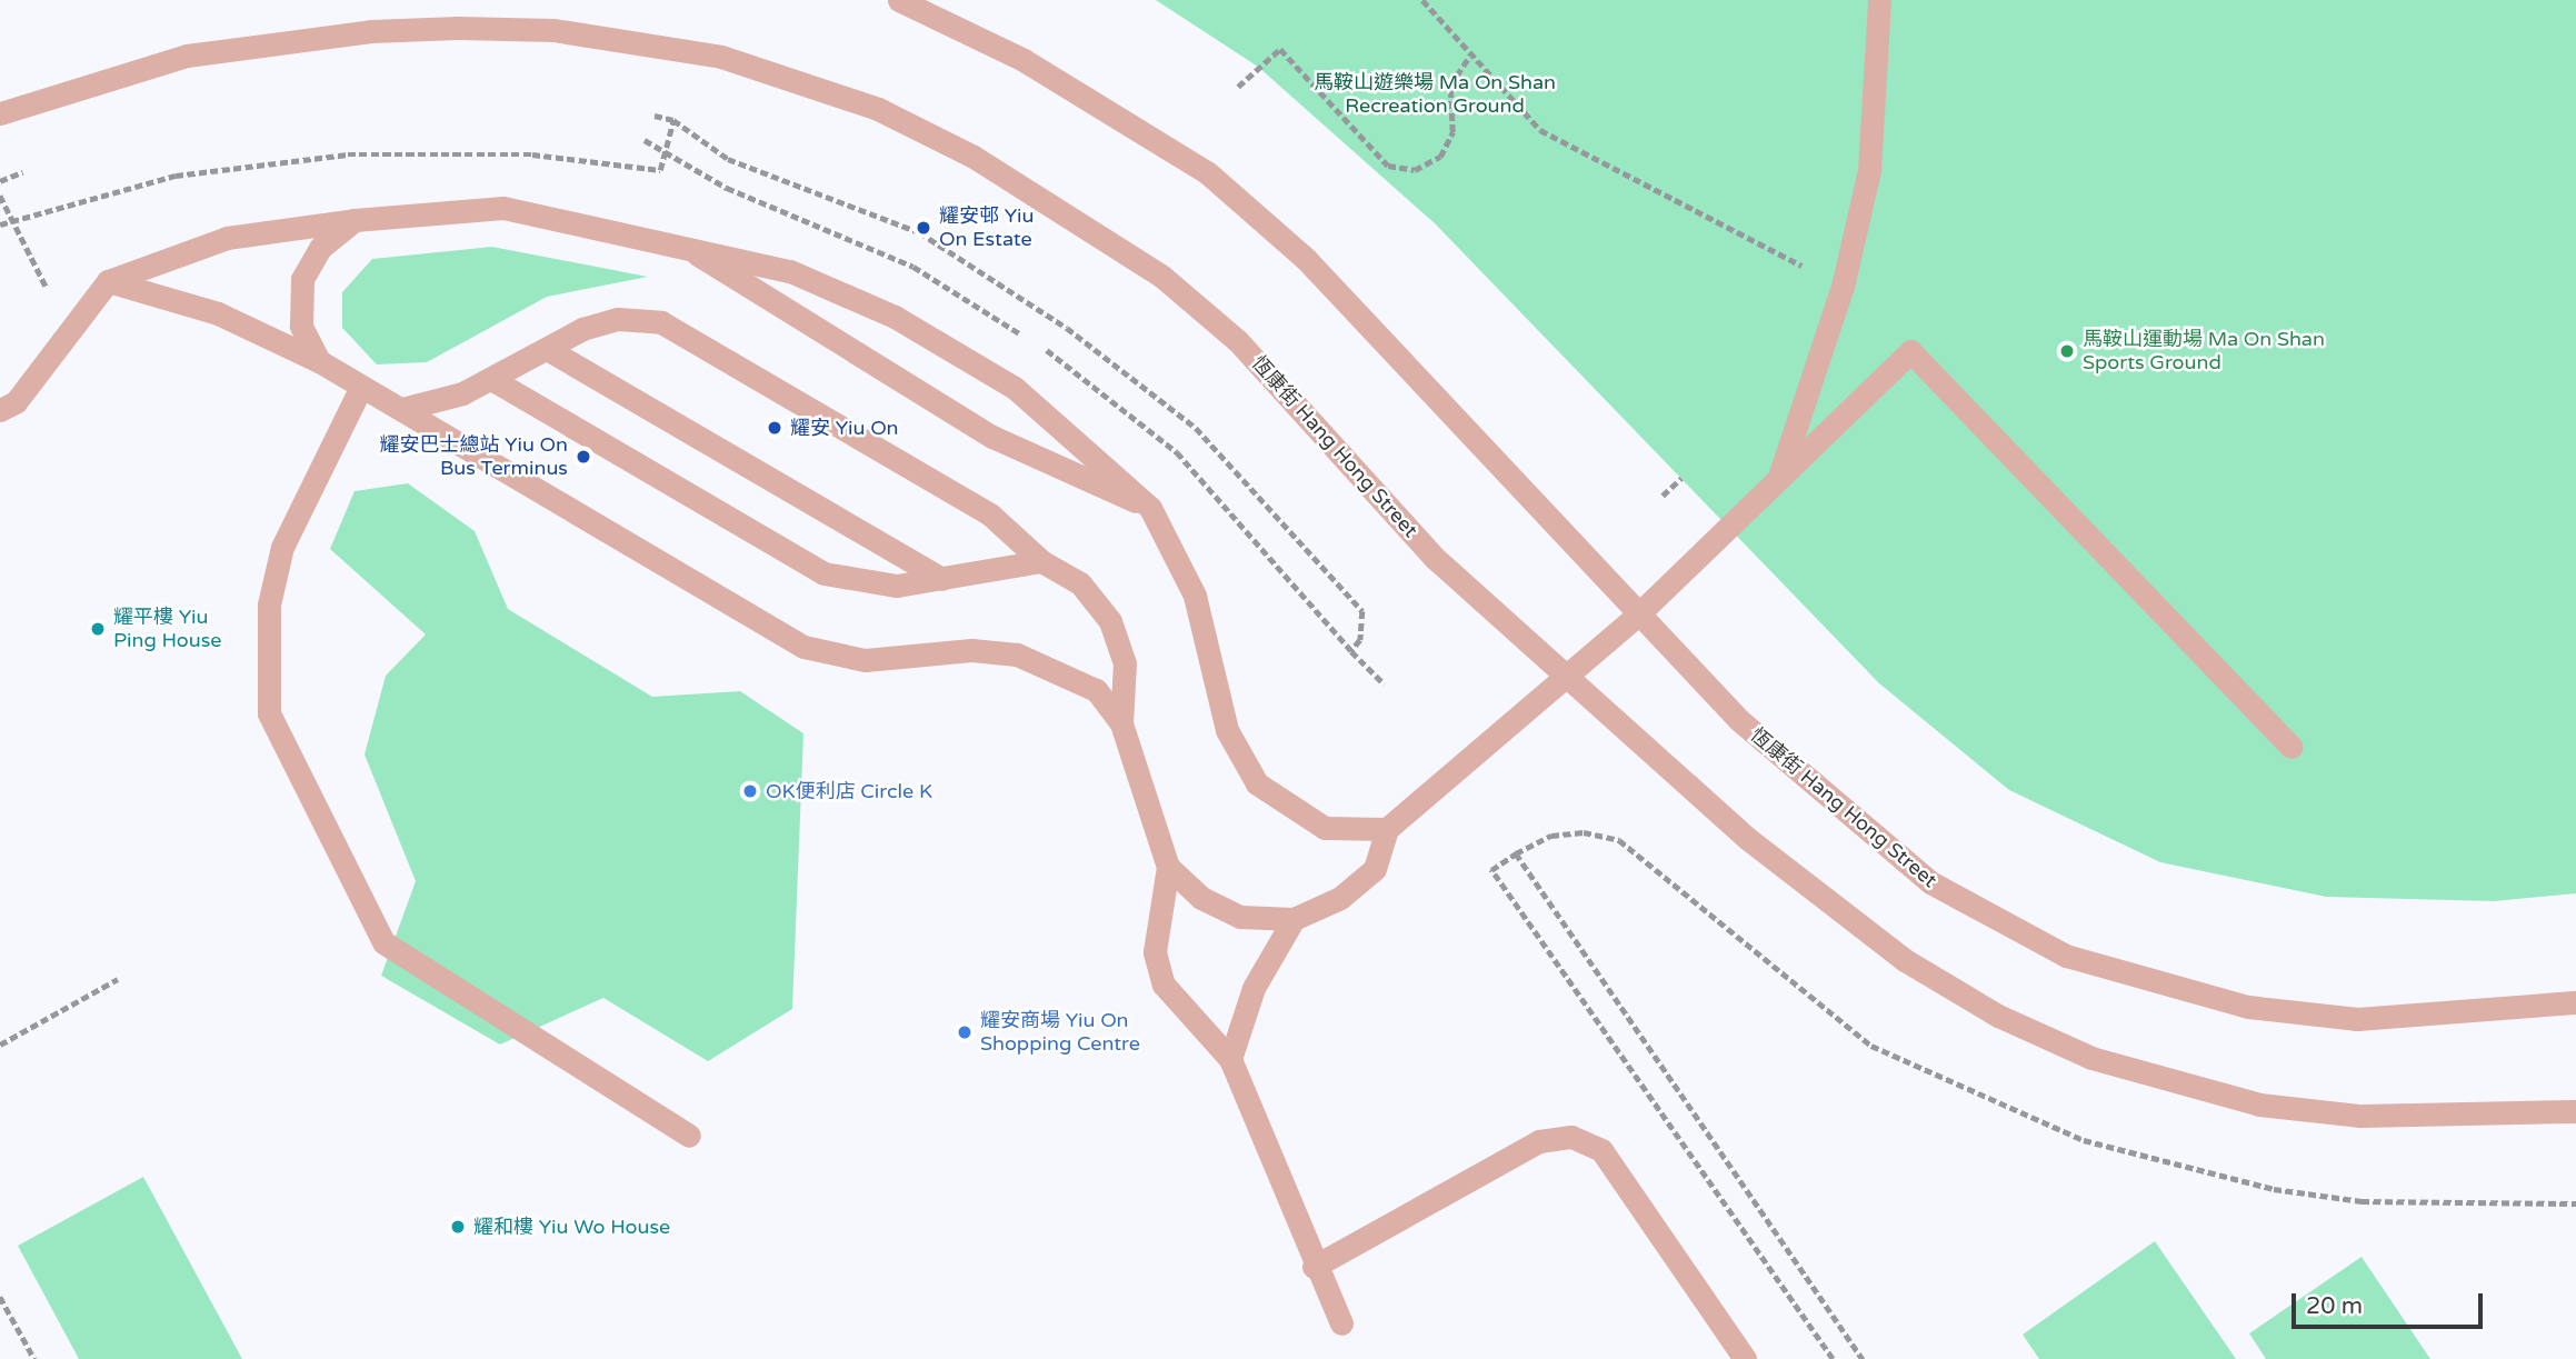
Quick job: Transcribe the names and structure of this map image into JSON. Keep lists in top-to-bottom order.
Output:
{
  "streets": {
    "street": ["恆康街 Hang Hong Street"]
  },
  "parks": ["馬鞍山遊樂場 Ma On Shan Recreation Ground"],
  "places": [
    "耀安邨 Yiu On Estate",
    "馬鞍山運動場 Ma On Shan Sports Ground",
    "耀安 Yiu On",
    "耀安巴士總站 Yiu On Bus Terminus",
    "耀平樓 Yiu Ping House",
    "OK便利店 Circle K",
    "耀安商場 Yiu On Shopping Centre",
    "耀和樓 Yiu Wo House"
  ],
  "scale_bar": "20 m"
}
